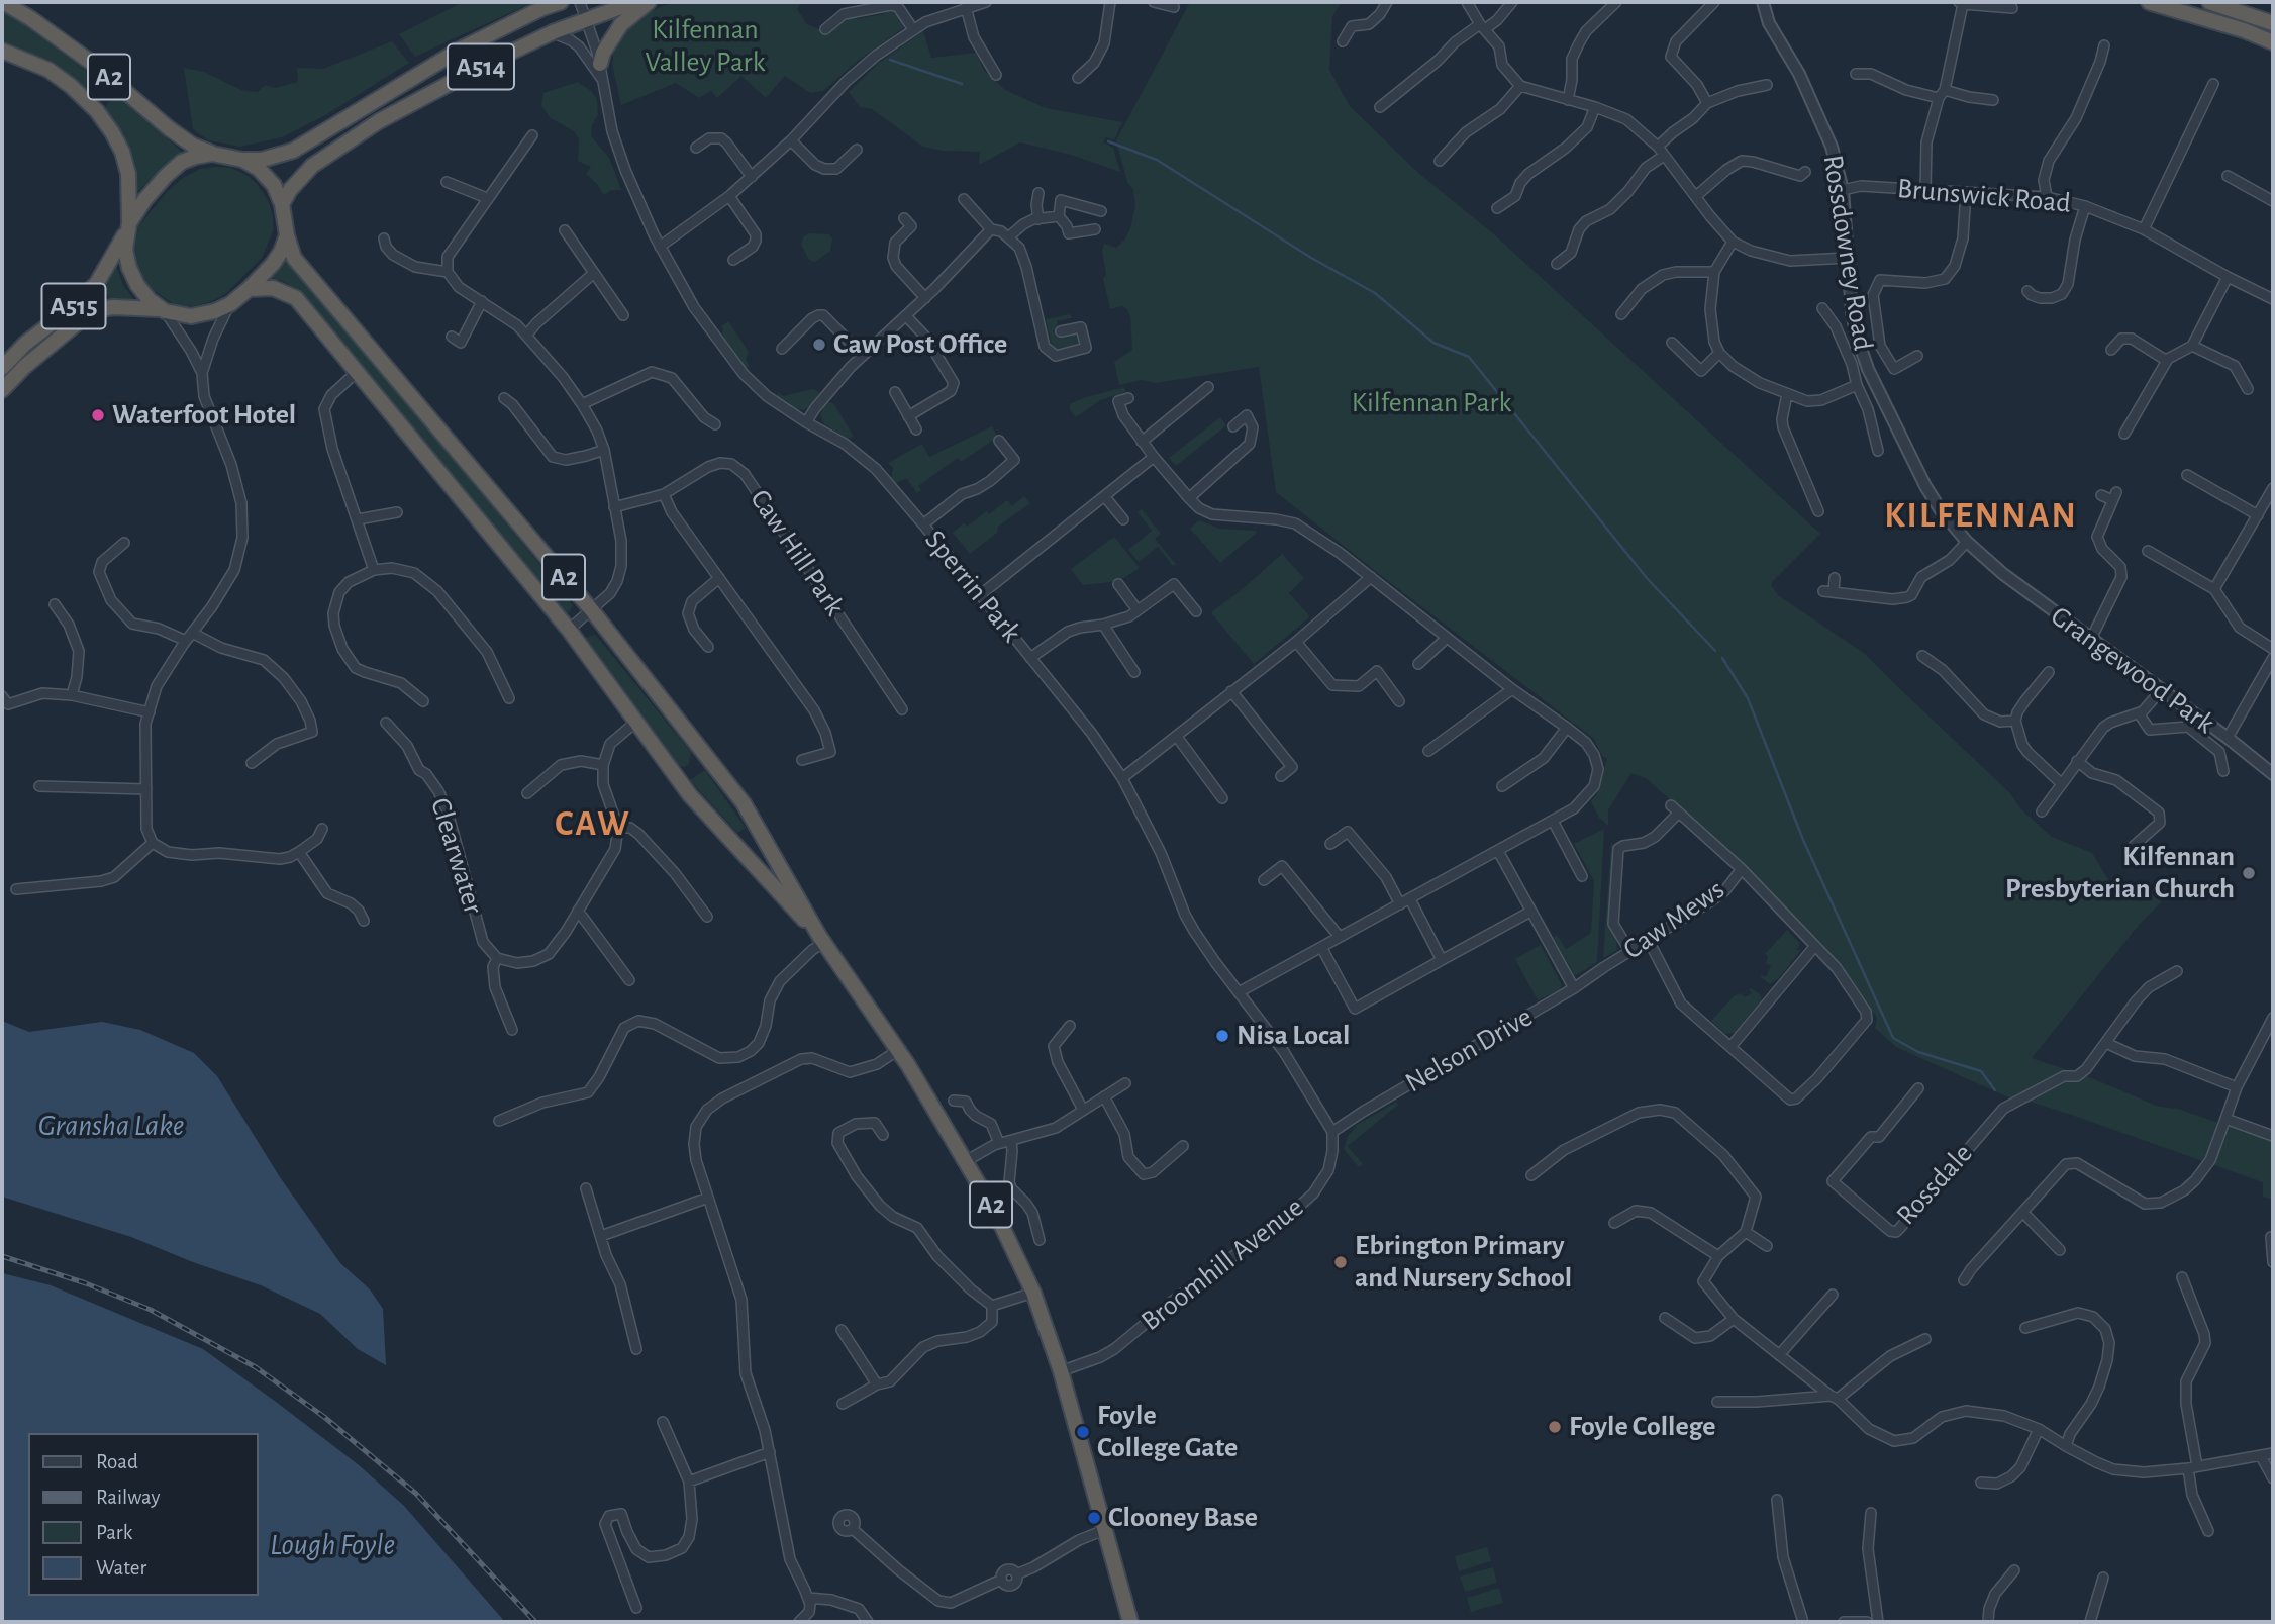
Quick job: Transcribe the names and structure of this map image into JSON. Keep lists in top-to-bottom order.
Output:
{
  "streets": {
    "highway": ["A514", "A2", "A515"],
    "street": [
      "Brunswick Road",
      "Rossdowney Road",
      "Caw Hill Park",
      "Sperrin Park",
      "Grangewood Park",
      "Clearwater",
      "Caw Mews",
      "Nelson Drive",
      "Rossdale",
      "Broomhill Avenue"
    ]
  },
  "crossings": [
    ["A514", "A2"],
    ["A514", "A515"],
    ["A514", "Sperrin Park"],
    ["A2", "A515"],
    ["A2", "Broomhill Avenue"],
    ["Brunswick Road", "Rossdowney Road"],
    ["Rossdowney Road", "Grangewood Park"],
    ["Sperrin Park", "Nelson Drive"],
    ["Sperrin Park", "Broomhill Avenue"],
    ["Caw Mews", "Nelson Drive"],
    ["Nelson Drive", "Broomhill Avenue"]
  ],
  "districts": ["KILFENNAN", "CAW"],
  "water": ["Gransha Lake", "Lough Foyle"],
  "parks": ["Kilfennan Valley Park", "Kilfennan Park"],
  "places": [
    "Caw Post Office",
    "Waterfoot Hotel",
    "Kilfennan Presbyterian Church",
    "Nisa Local",
    "Ebrington Primary and Nursery School",
    "Foyle College",
    "Foyle College Gate",
    "Clooney Base"
  ],
  "legend": [
    "Road",
    "Railway",
    "Park",
    "Water"
  ]
}
